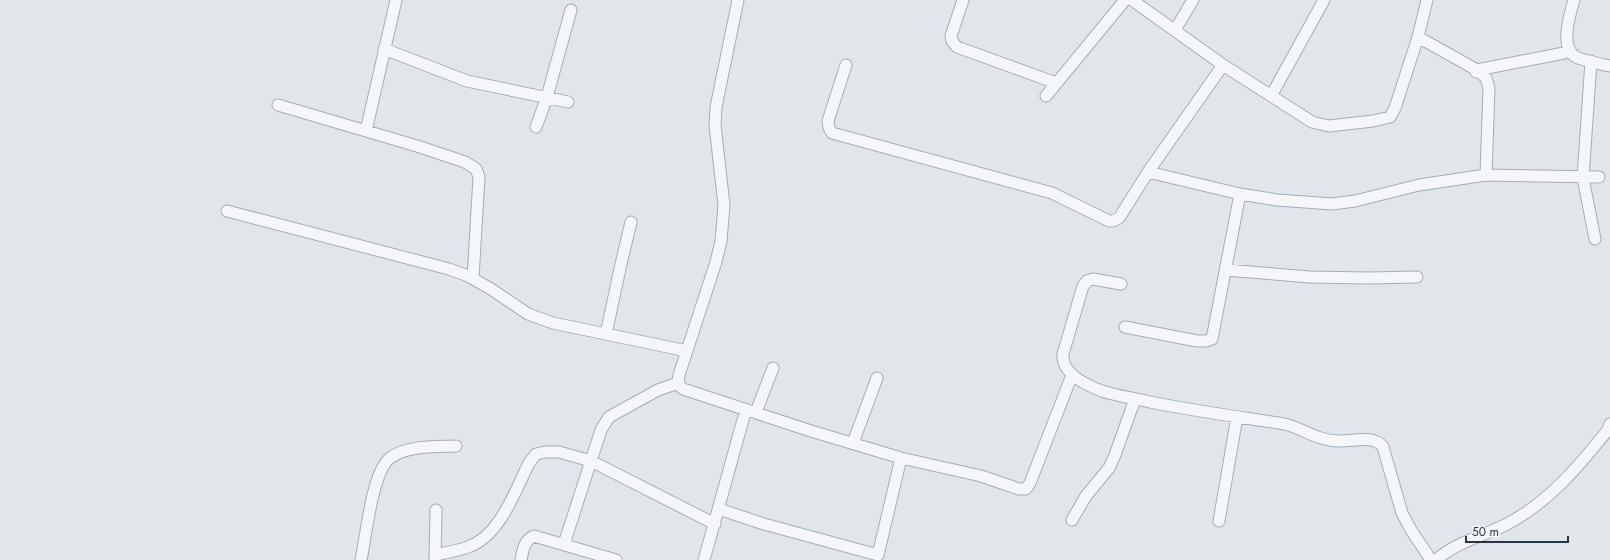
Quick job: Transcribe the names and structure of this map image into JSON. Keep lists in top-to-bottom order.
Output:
{
  "scale_bar": "50 m"
}
